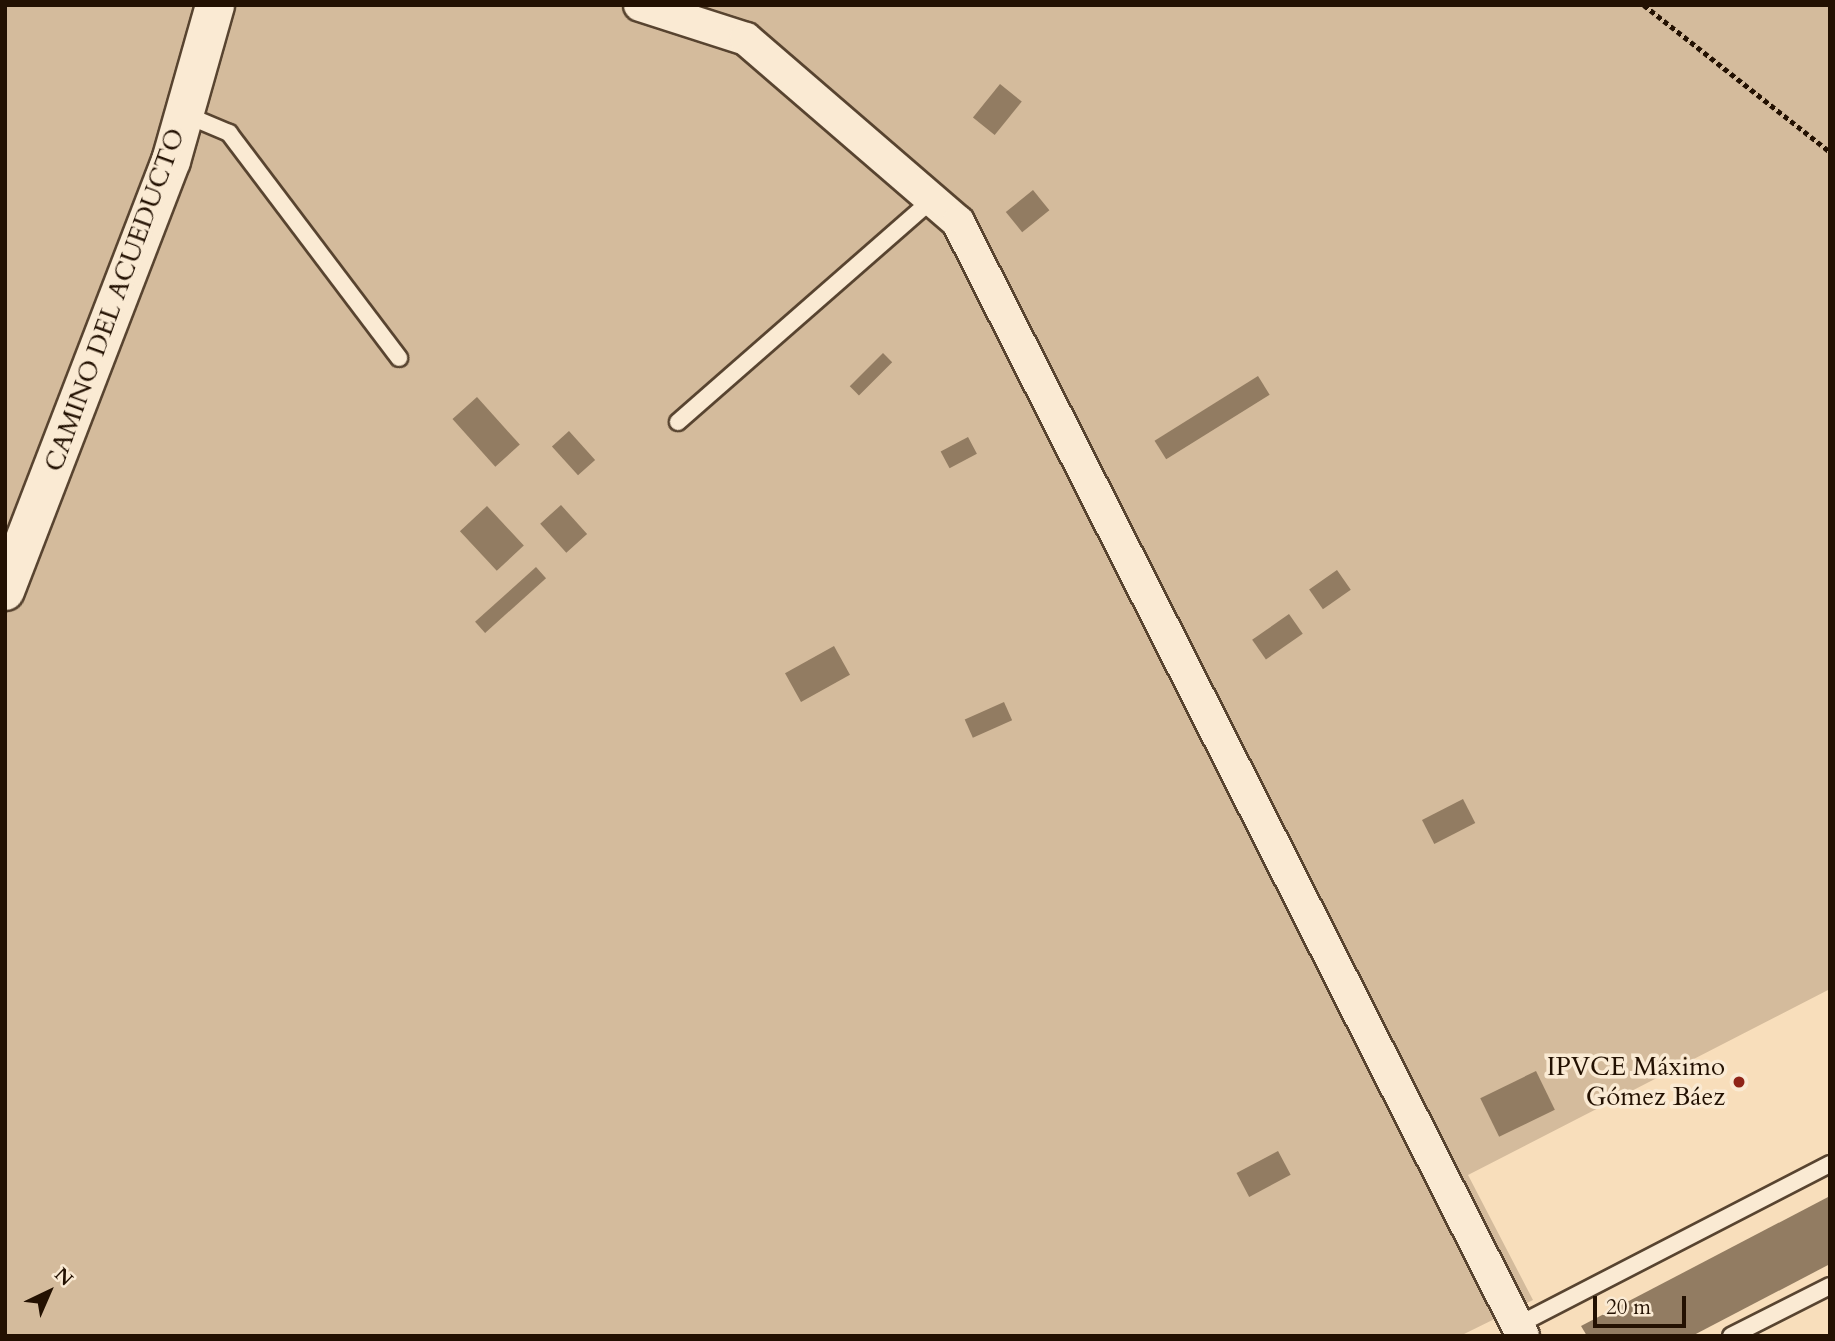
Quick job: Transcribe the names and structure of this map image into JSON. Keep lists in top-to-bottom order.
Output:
{
  "streets": {
    "street": ["CAMINO DEL ACUEDUCTO"]
  },
  "places": ["IPVCE Máximo Gómez Báez"],
  "scale_bar": "20 m",
  "north": "top right"
}
